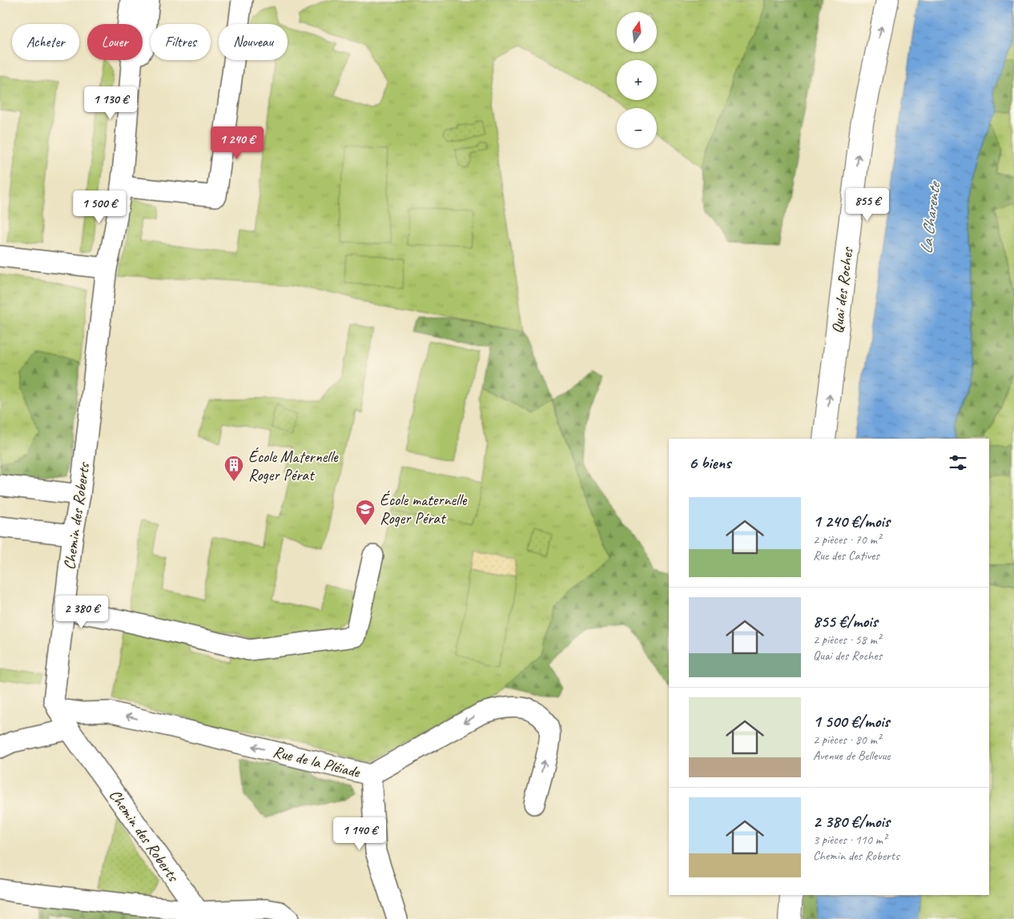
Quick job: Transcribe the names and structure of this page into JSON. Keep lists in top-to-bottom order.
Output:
{
  "streets": {
    "street": ["Quai des Roches", "Chemin des Roberts", "Rue de la Pléiade"]
  },
  "crossings": [
    ["Chemin des Roberts", "Rue de la Pléiade"]
  ],
  "one_way": ["Quai des Roches", "Rue de la Pléiade"],
  "water": ["La Charente"],
  "places": {
    "building": ["École Maternelle Roger Pérat"],
    "school or university": ["École maternelle Roger Pérat"]
  },
  "north": "top",
  "page": {
    "map_buttons": ["+", "−"],
    "chip": [
      "Acheter",
      "Louer",
      "Filtres",
      "Nouveau"
    ],
    "price": [
      "1 130 €",
      "1 240 €",
      "855 €",
      "1 500 €",
      "2 380 €",
      "1 140 €"
    ],
    "heading": "6 biens",
    "list": [
      {
        "name": "1 240 €/mois",
        "note": "2 pièces · 70 m² · Rue des Catives"
      },
      {
        "name": "855 €/mois",
        "note": "2 pièces · 58 m² · Quai des Roches"
      },
      {
        "name": "1 500 €/mois",
        "note": "2 pièces · 80 m² · Avenue de Bellevue"
      },
      {
        "name": "2 380 €/mois",
        "note": "3 pièces · 110 m² · Chemin des Roberts"
      }
    ]
  }
}
